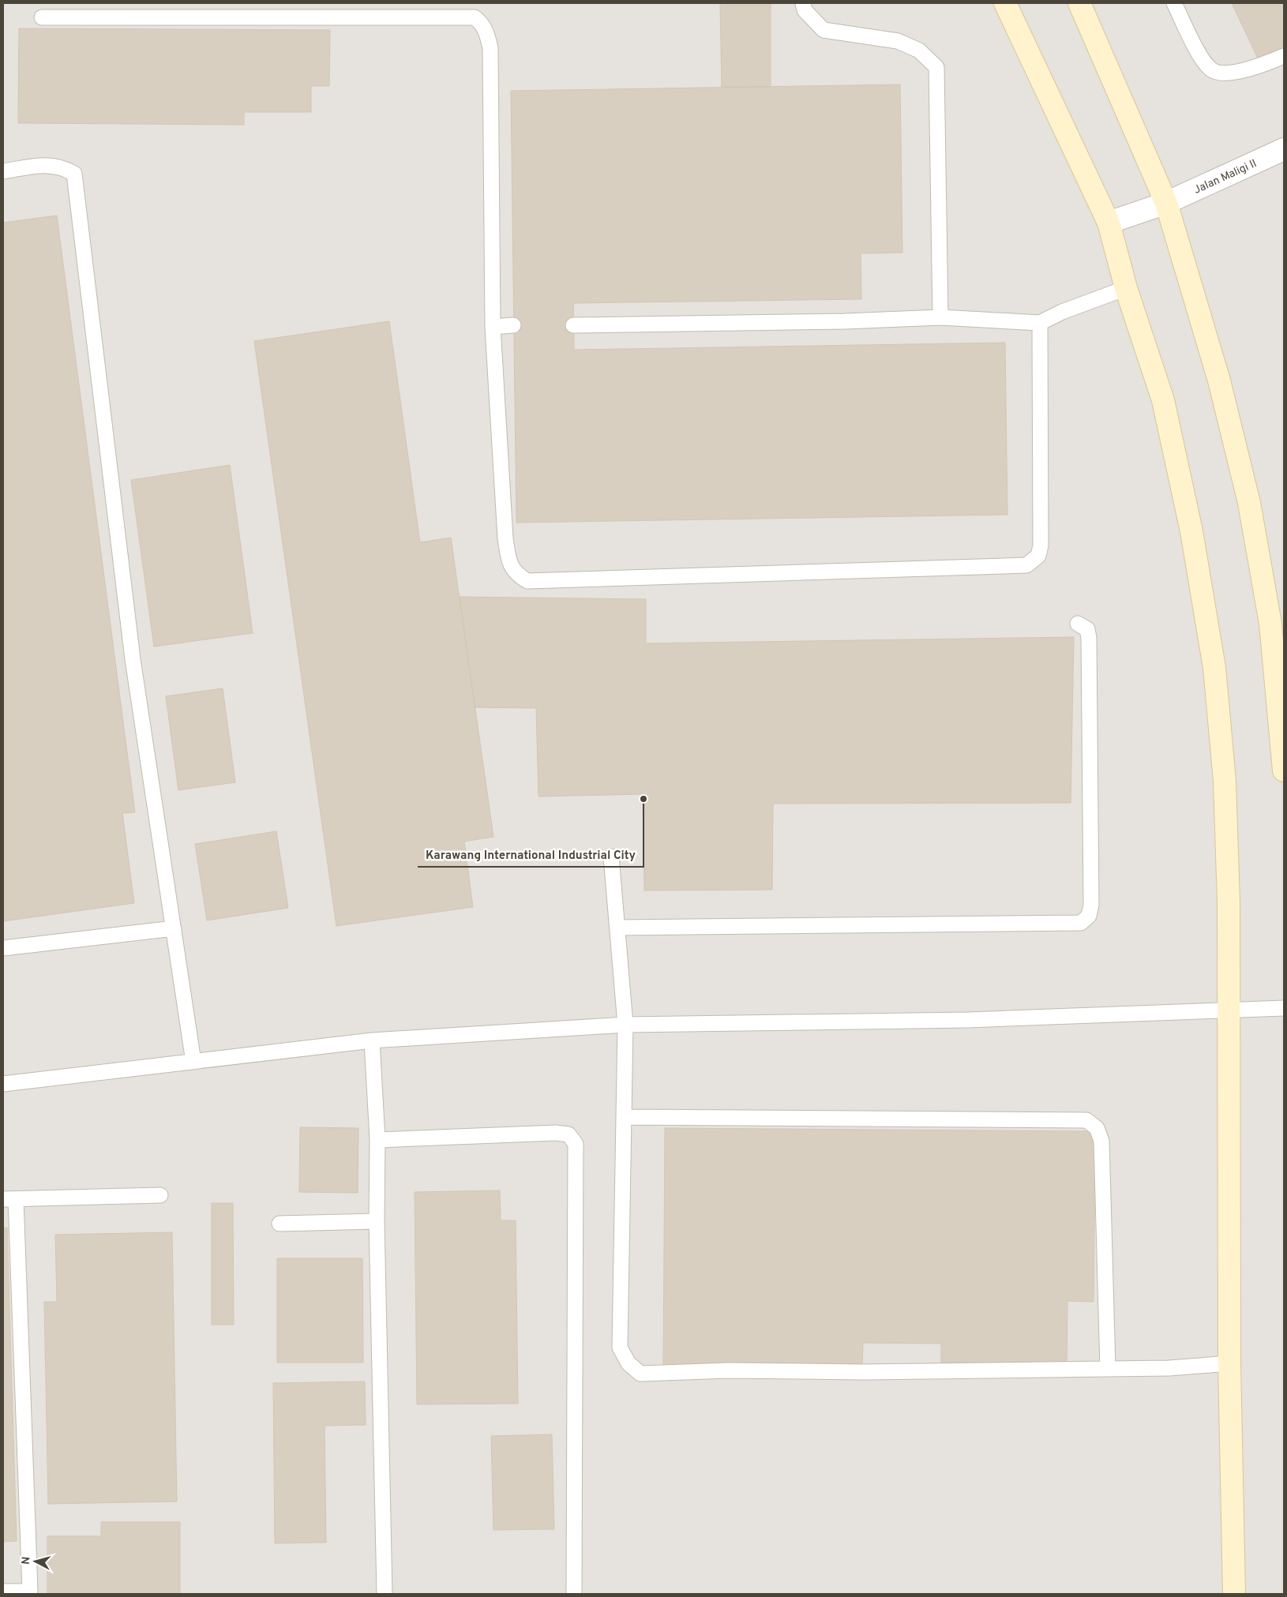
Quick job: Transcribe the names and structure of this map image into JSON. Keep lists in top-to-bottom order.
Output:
{
  "streets": {
    "street": ["Jalan Maligi II"]
  },
  "places": ["Karawang International Industrial City"],
  "north": "left"
}
